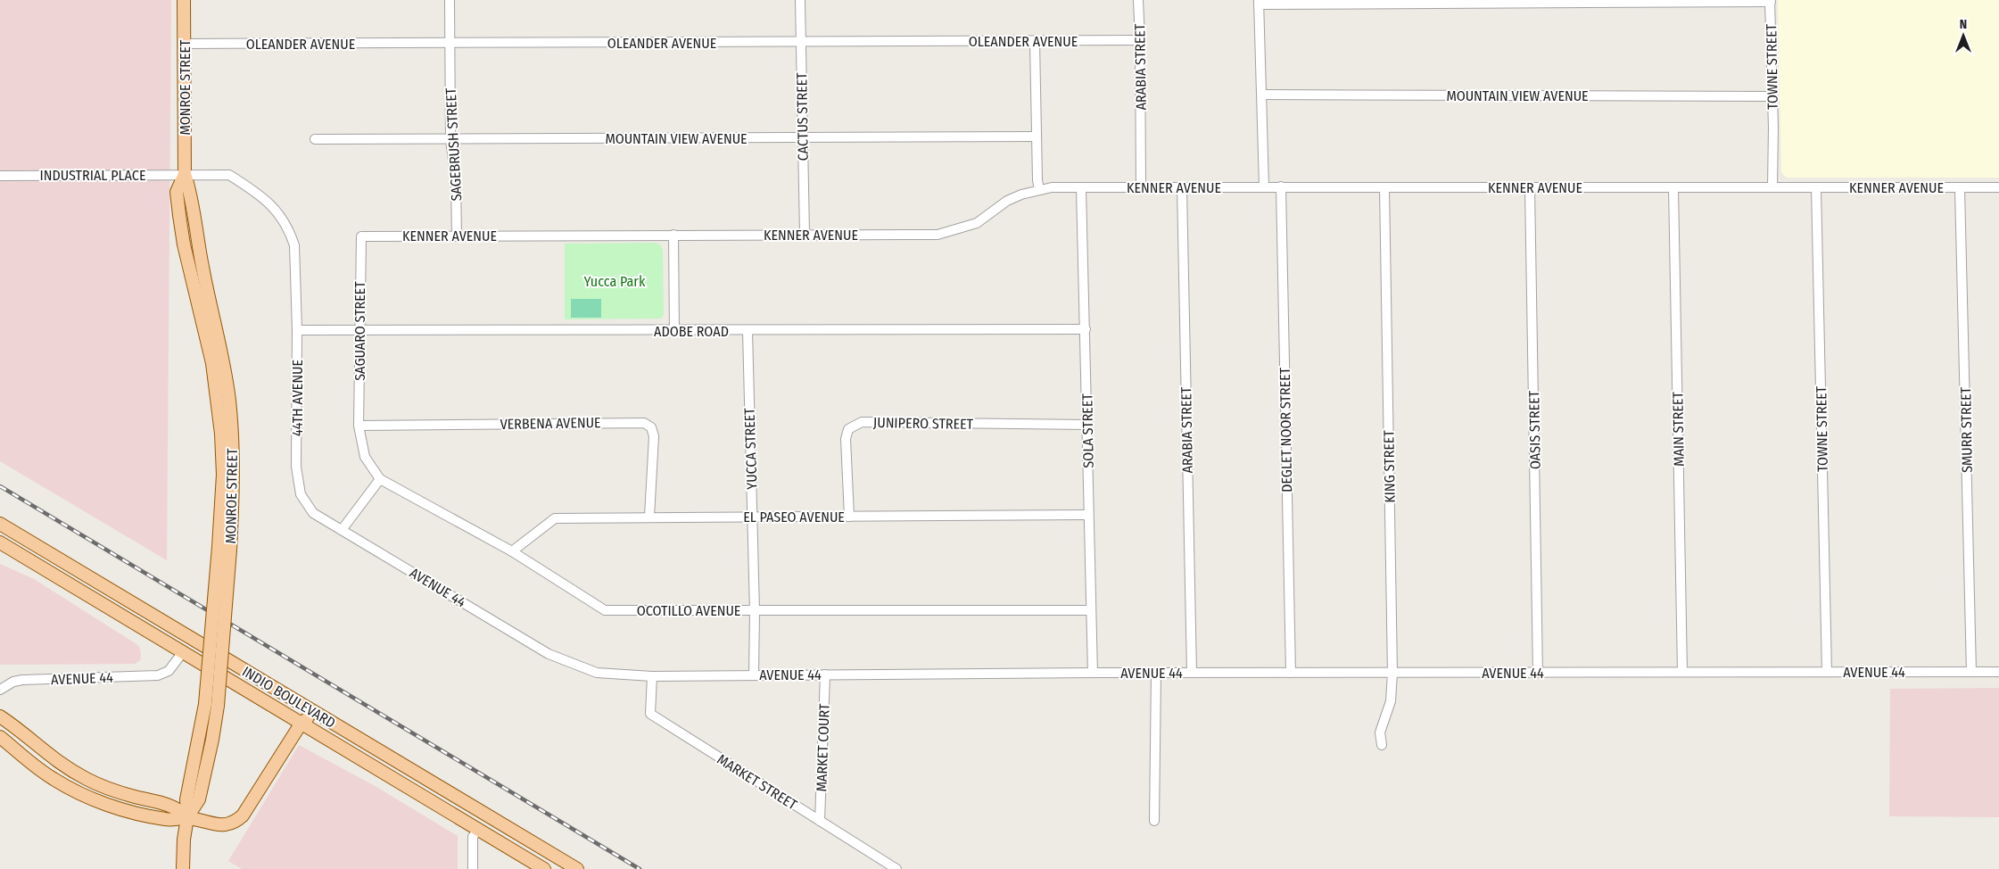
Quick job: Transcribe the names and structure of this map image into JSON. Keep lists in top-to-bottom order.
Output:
{
  "streets": {
    "main road": ["MONROE STREET", "INDIO BOULEVARD"],
    "street": [
      "OLEANDER AVENUE",
      "ARABIA STREET",
      "TOWNE STREET",
      "MOUNTAIN VIEW AVENUE",
      "CACTUS STREET",
      "SAGEBRUSH STREET",
      "INDUSTRIAL PLACE",
      "KENNER AVENUE",
      "SAGUARO STREET",
      "ADOBE ROAD",
      "44TH AVENUE",
      "VERBENA AVENUE",
      "JUNIPERO STREET",
      "MAIN STREET",
      "DEGLET NOOR STREET",
      "OASIS STREET",
      "SMURR STREET",
      "SOLA STREET",
      "YUCCA STREET",
      "KING STREET",
      "EL PASEO AVENUE",
      "AVENUE 44",
      "OCOTILLO AVENUE",
      "MARKET COURT",
      "MARKET STREET"
    ]
  },
  "crossings": [
    ["OLEANDER AVENUE", "ARABIA STREET"],
    ["OLEANDER AVENUE", "MONROE STREET"],
    ["OLEANDER AVENUE", "CACTUS STREET"],
    ["OLEANDER AVENUE", "SAGEBRUSH STREET"],
    ["ARABIA STREET", "KENNER AVENUE"],
    ["ARABIA STREET", "AVENUE 44"],
    ["TOWNE STREET", "MOUNTAIN VIEW AVENUE"],
    ["TOWNE STREET", "KENNER AVENUE"],
    ["TOWNE STREET", "AVENUE 44"],
    ["MONROE STREET", "INDUSTRIAL PLACE"],
    ["MONROE STREET", "44TH AVENUE"],
    ["MOUNTAIN VIEW AVENUE", "CACTUS STREET"],
    ["MOUNTAIN VIEW AVENUE", "SAGEBRUSH STREET"],
    ["CACTUS STREET", "KENNER AVENUE"],
    ["SAGEBRUSH STREET", "KENNER AVENUE"],
    ["INDUSTRIAL PLACE", "44TH AVENUE"],
    ["KENNER AVENUE", "SAGUARO STREET"],
    ["KENNER AVENUE", "MAIN STREET"],
    ["KENNER AVENUE", "DEGLET NOOR STREET"],
    ["KENNER AVENUE", "OASIS STREET"],
    ["KENNER AVENUE", "SMURR STREET"],
    ["KENNER AVENUE", "SOLA STREET"],
    ["KENNER AVENUE", "KING STREET"],
    ["SAGUARO STREET", "ADOBE ROAD"],
    ["SAGUARO STREET", "VERBENA AVENUE"],
    ["SAGUARO STREET", "OCOTILLO AVENUE"],
    ["ADOBE ROAD", "44TH AVENUE"],
    ["ADOBE ROAD", "SOLA STREET"],
    ["ADOBE ROAD", "YUCCA STREET"],
    ["44TH AVENUE", "AVENUE 44"],
    ["VERBENA AVENUE", "EL PASEO AVENUE"],
    ["VERBENA AVENUE", "OCOTILLO AVENUE"],
    ["JUNIPERO STREET", "SOLA STREET"],
    ["JUNIPERO STREET", "EL PASEO AVENUE"],
    ["MAIN STREET", "AVENUE 44"],
    ["DEGLET NOOR STREET", "AVENUE 44"],
    ["OASIS STREET", "AVENUE 44"],
    ["SMURR STREET", "AVENUE 44"],
    ["SOLA STREET", "EL PASEO AVENUE"],
    ["SOLA STREET", "AVENUE 44"],
    ["SOLA STREET", "OCOTILLO AVENUE"],
    ["YUCCA STREET", "EL PASEO AVENUE"],
    ["YUCCA STREET", "AVENUE 44"],
    ["YUCCA STREET", "OCOTILLO AVENUE"],
    ["KING STREET", "AVENUE 44"],
    ["EL PASEO AVENUE", "OCOTILLO AVENUE"],
    ["AVENUE 44", "INDIO BOULEVARD"],
    ["AVENUE 44", "MARKET COURT"],
    ["AVENUE 44", "MARKET STREET"],
    ["MARKET COURT", "MARKET STREET"]
  ],
  "parks": ["Yucca Park"],
  "north": "top"
}
